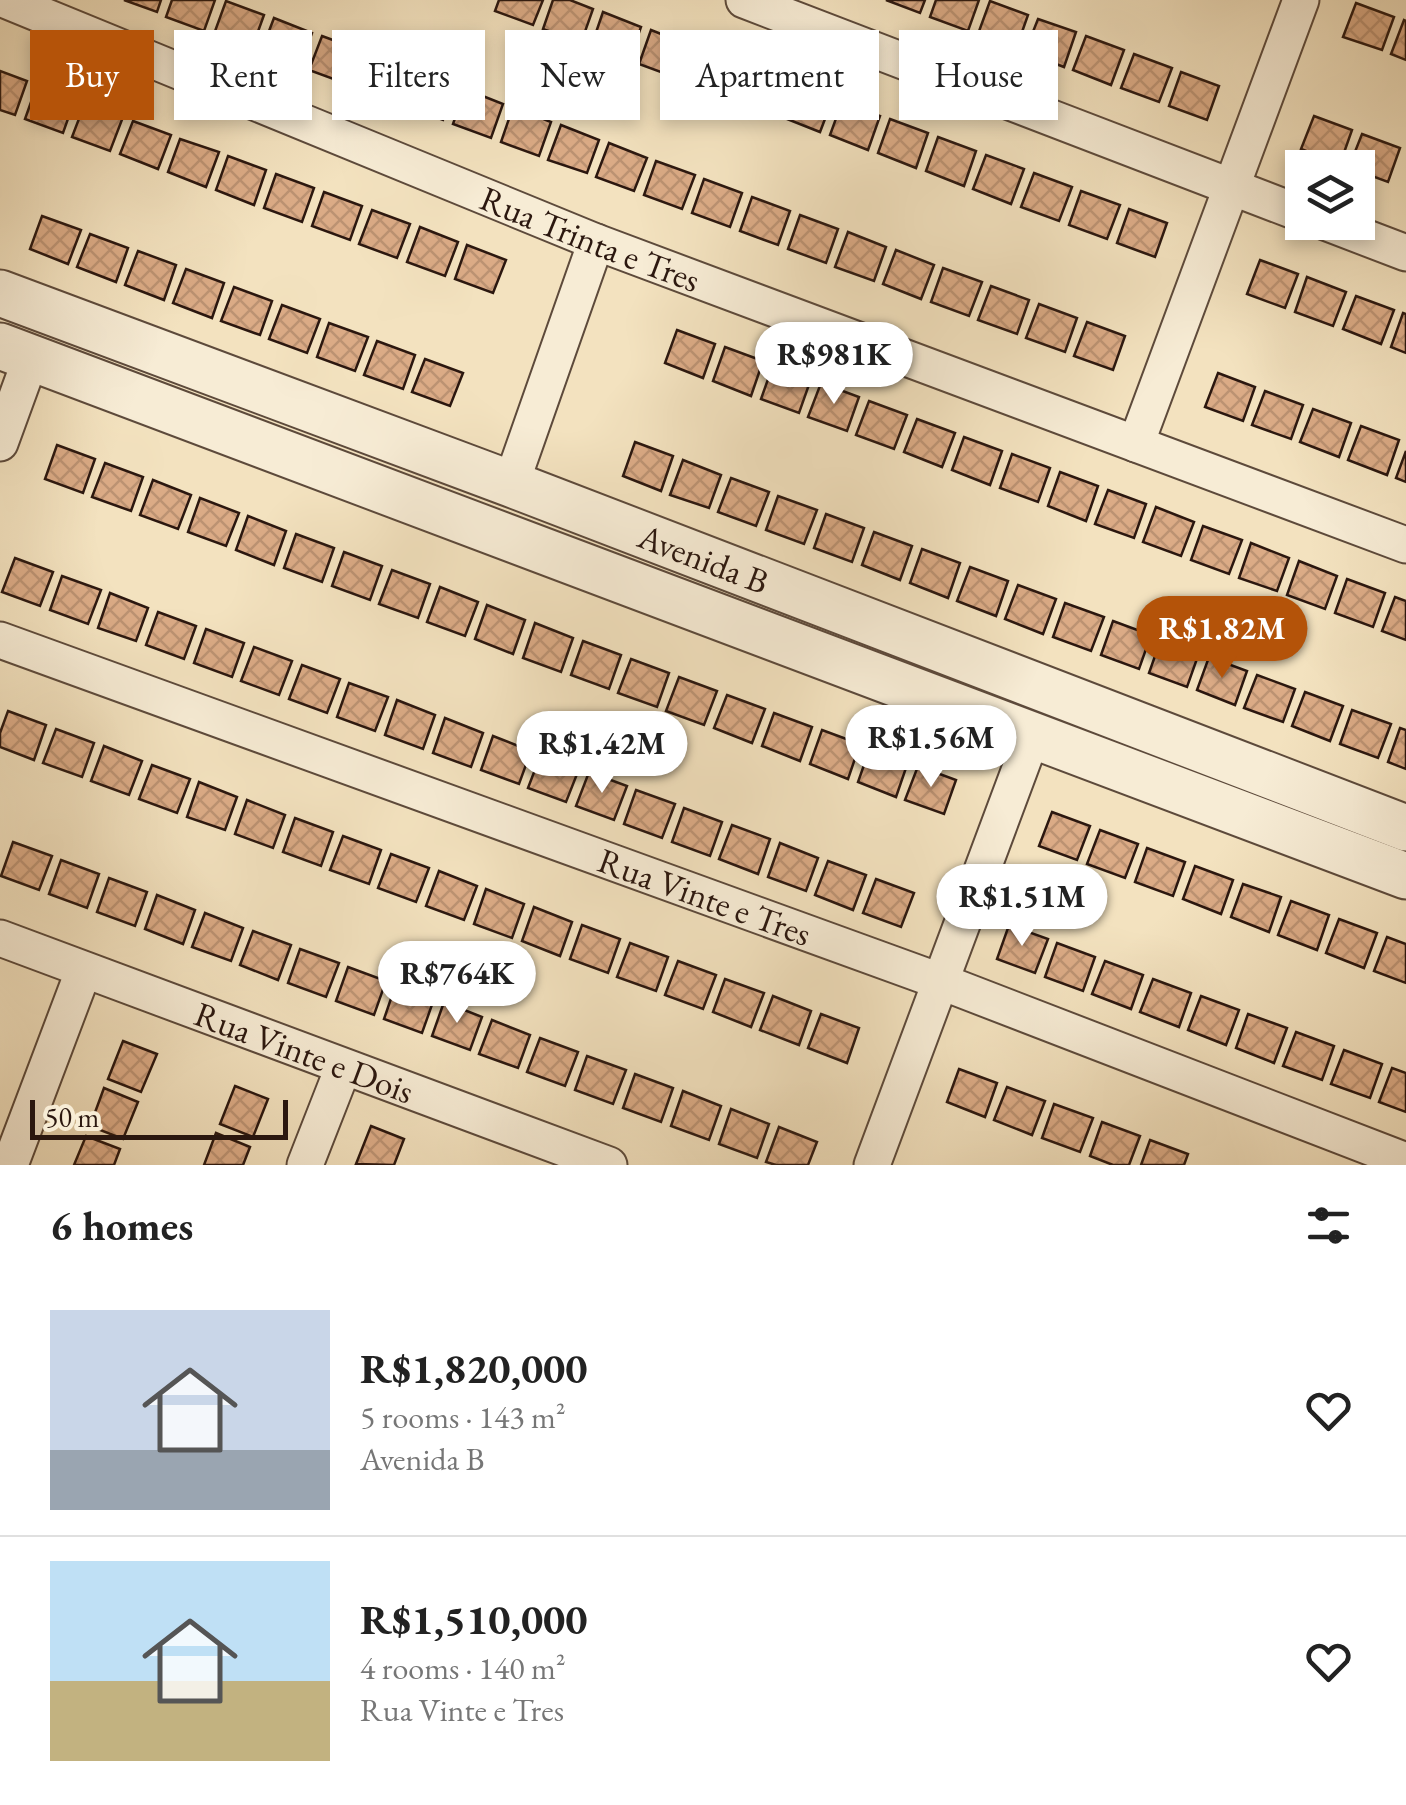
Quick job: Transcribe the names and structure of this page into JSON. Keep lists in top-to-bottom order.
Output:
{
  "streets": {
    "street": [
      "Rua Trinta e Tres",
      "Avenida B",
      "Rua Vinte e Tres",
      "Rua Vinte e Dois"
    ]
  },
  "scale_bar": "50 m",
  "page": {
    "chip": [
      "Buy",
      "Rent",
      "Filters",
      "New",
      "Apartment",
      "House"
    ],
    "price": [
      "R$981K",
      "R$1.82M",
      "R$1.56M",
      "R$1.42M",
      "R$1.51M",
      "R$764K"
    ],
    "scale": "50 m",
    "heading": "6 homes",
    "list": [
      {
        "name": "R$1,820,000",
        "note": "5 rooms · 143 m² · Avenida B"
      },
      {
        "name": "R$1,510,000",
        "note": "4 rooms · 140 m² · Rua Vinte e Tres"
      }
    ]
  }
}
